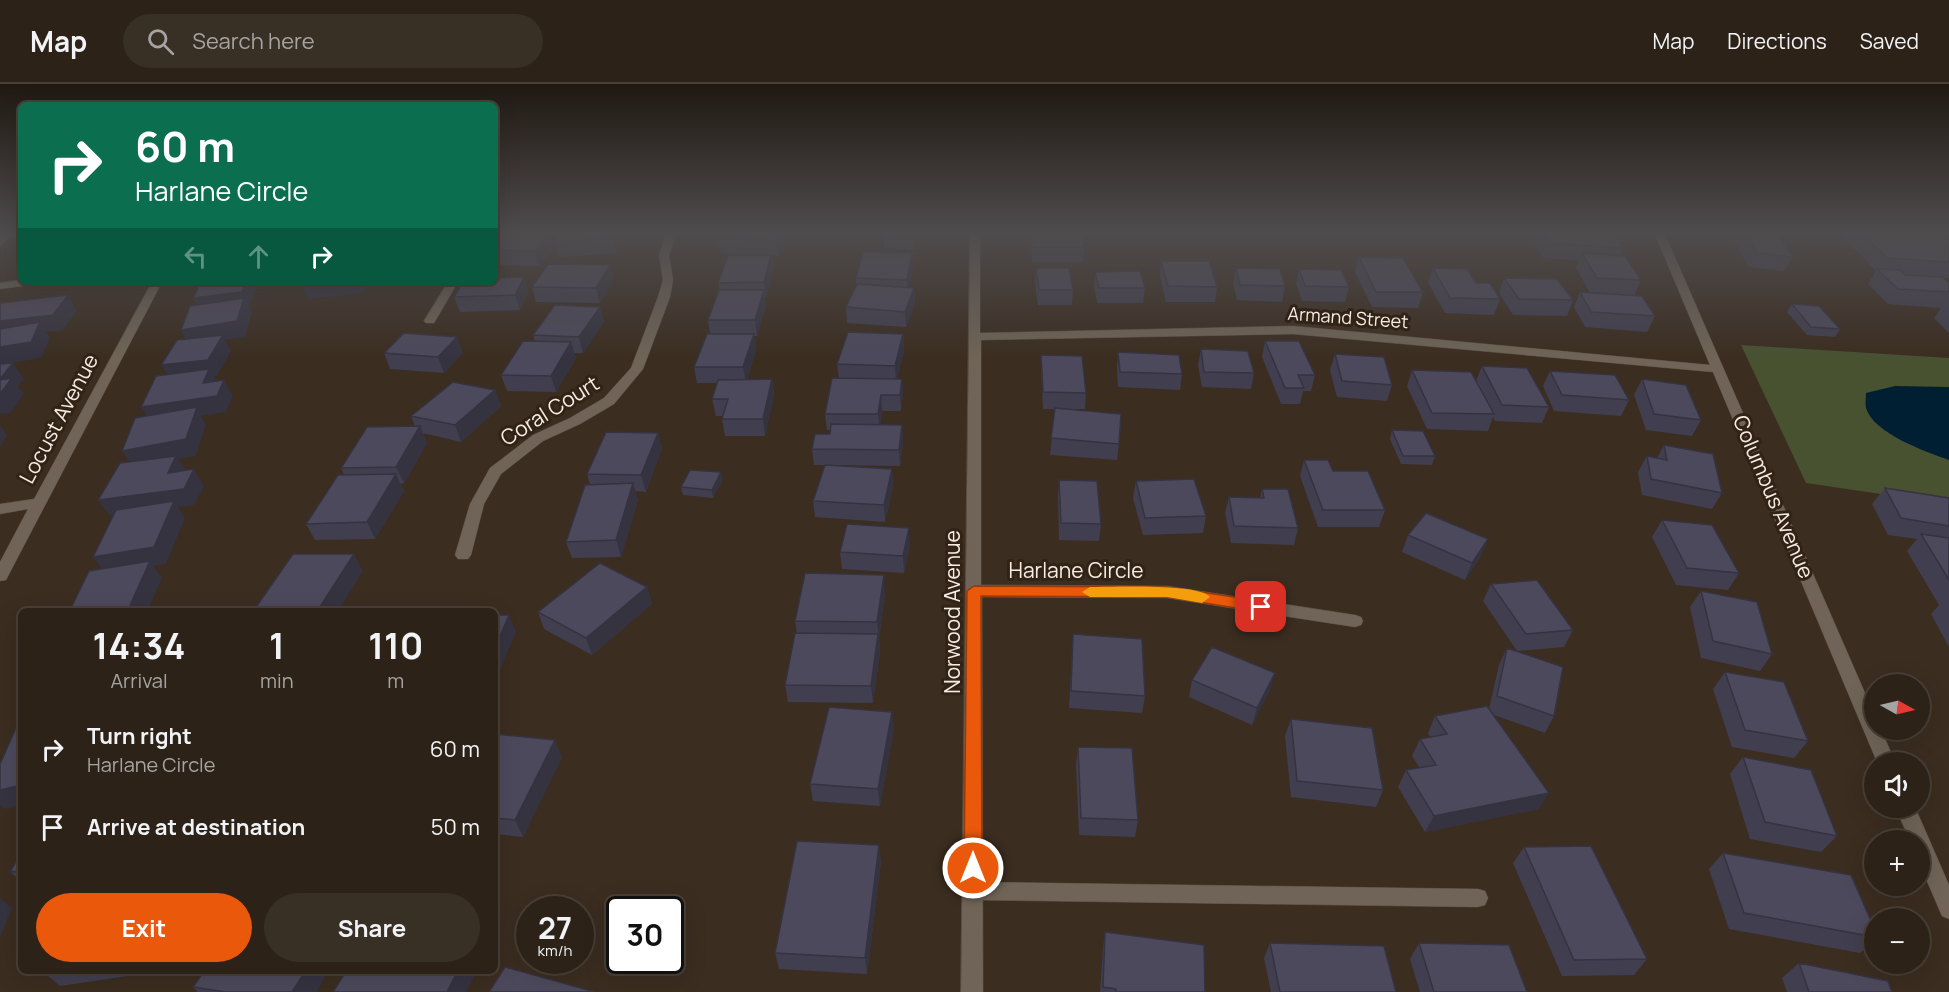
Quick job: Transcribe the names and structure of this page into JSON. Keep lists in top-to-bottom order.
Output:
{
  "streets": {
    "street": [
      "Armand Street",
      "Coral Court",
      "Locust Avenue",
      "Columbus Avenue",
      "Harlane Circle",
      "Norwood Avenue"
    ]
  },
  "crossings": [
    ["Armand Street", "Columbus Avenue"],
    ["Armand Street", "Norwood Avenue"],
    ["Harlane Circle", "Norwood Avenue"]
  ],
  "north": "right",
  "page": {
    "header": "Map",
    "search": "Search here",
    "nav": ["Map", "Directions", "Saved"],
    "turn": ["60 m", "Harlane Circle"],
    "eta": [
      "14:34",
      "Arrival",
      "1",
      "min",
      "110",
      "m"
    ],
    "map_buttons": ["+", "−"],
    "list": [
      {
        "name": "Turn right",
        "note": "Harlane Circle",
        "value": "60 m"
      },
      {
        "name": "Arrive at destination",
        "value": "50 m"
      }
    ],
    "buttons": ["Exit", "Share"],
    "speed": "27 km/h",
    "limit": "30"
  }
}
